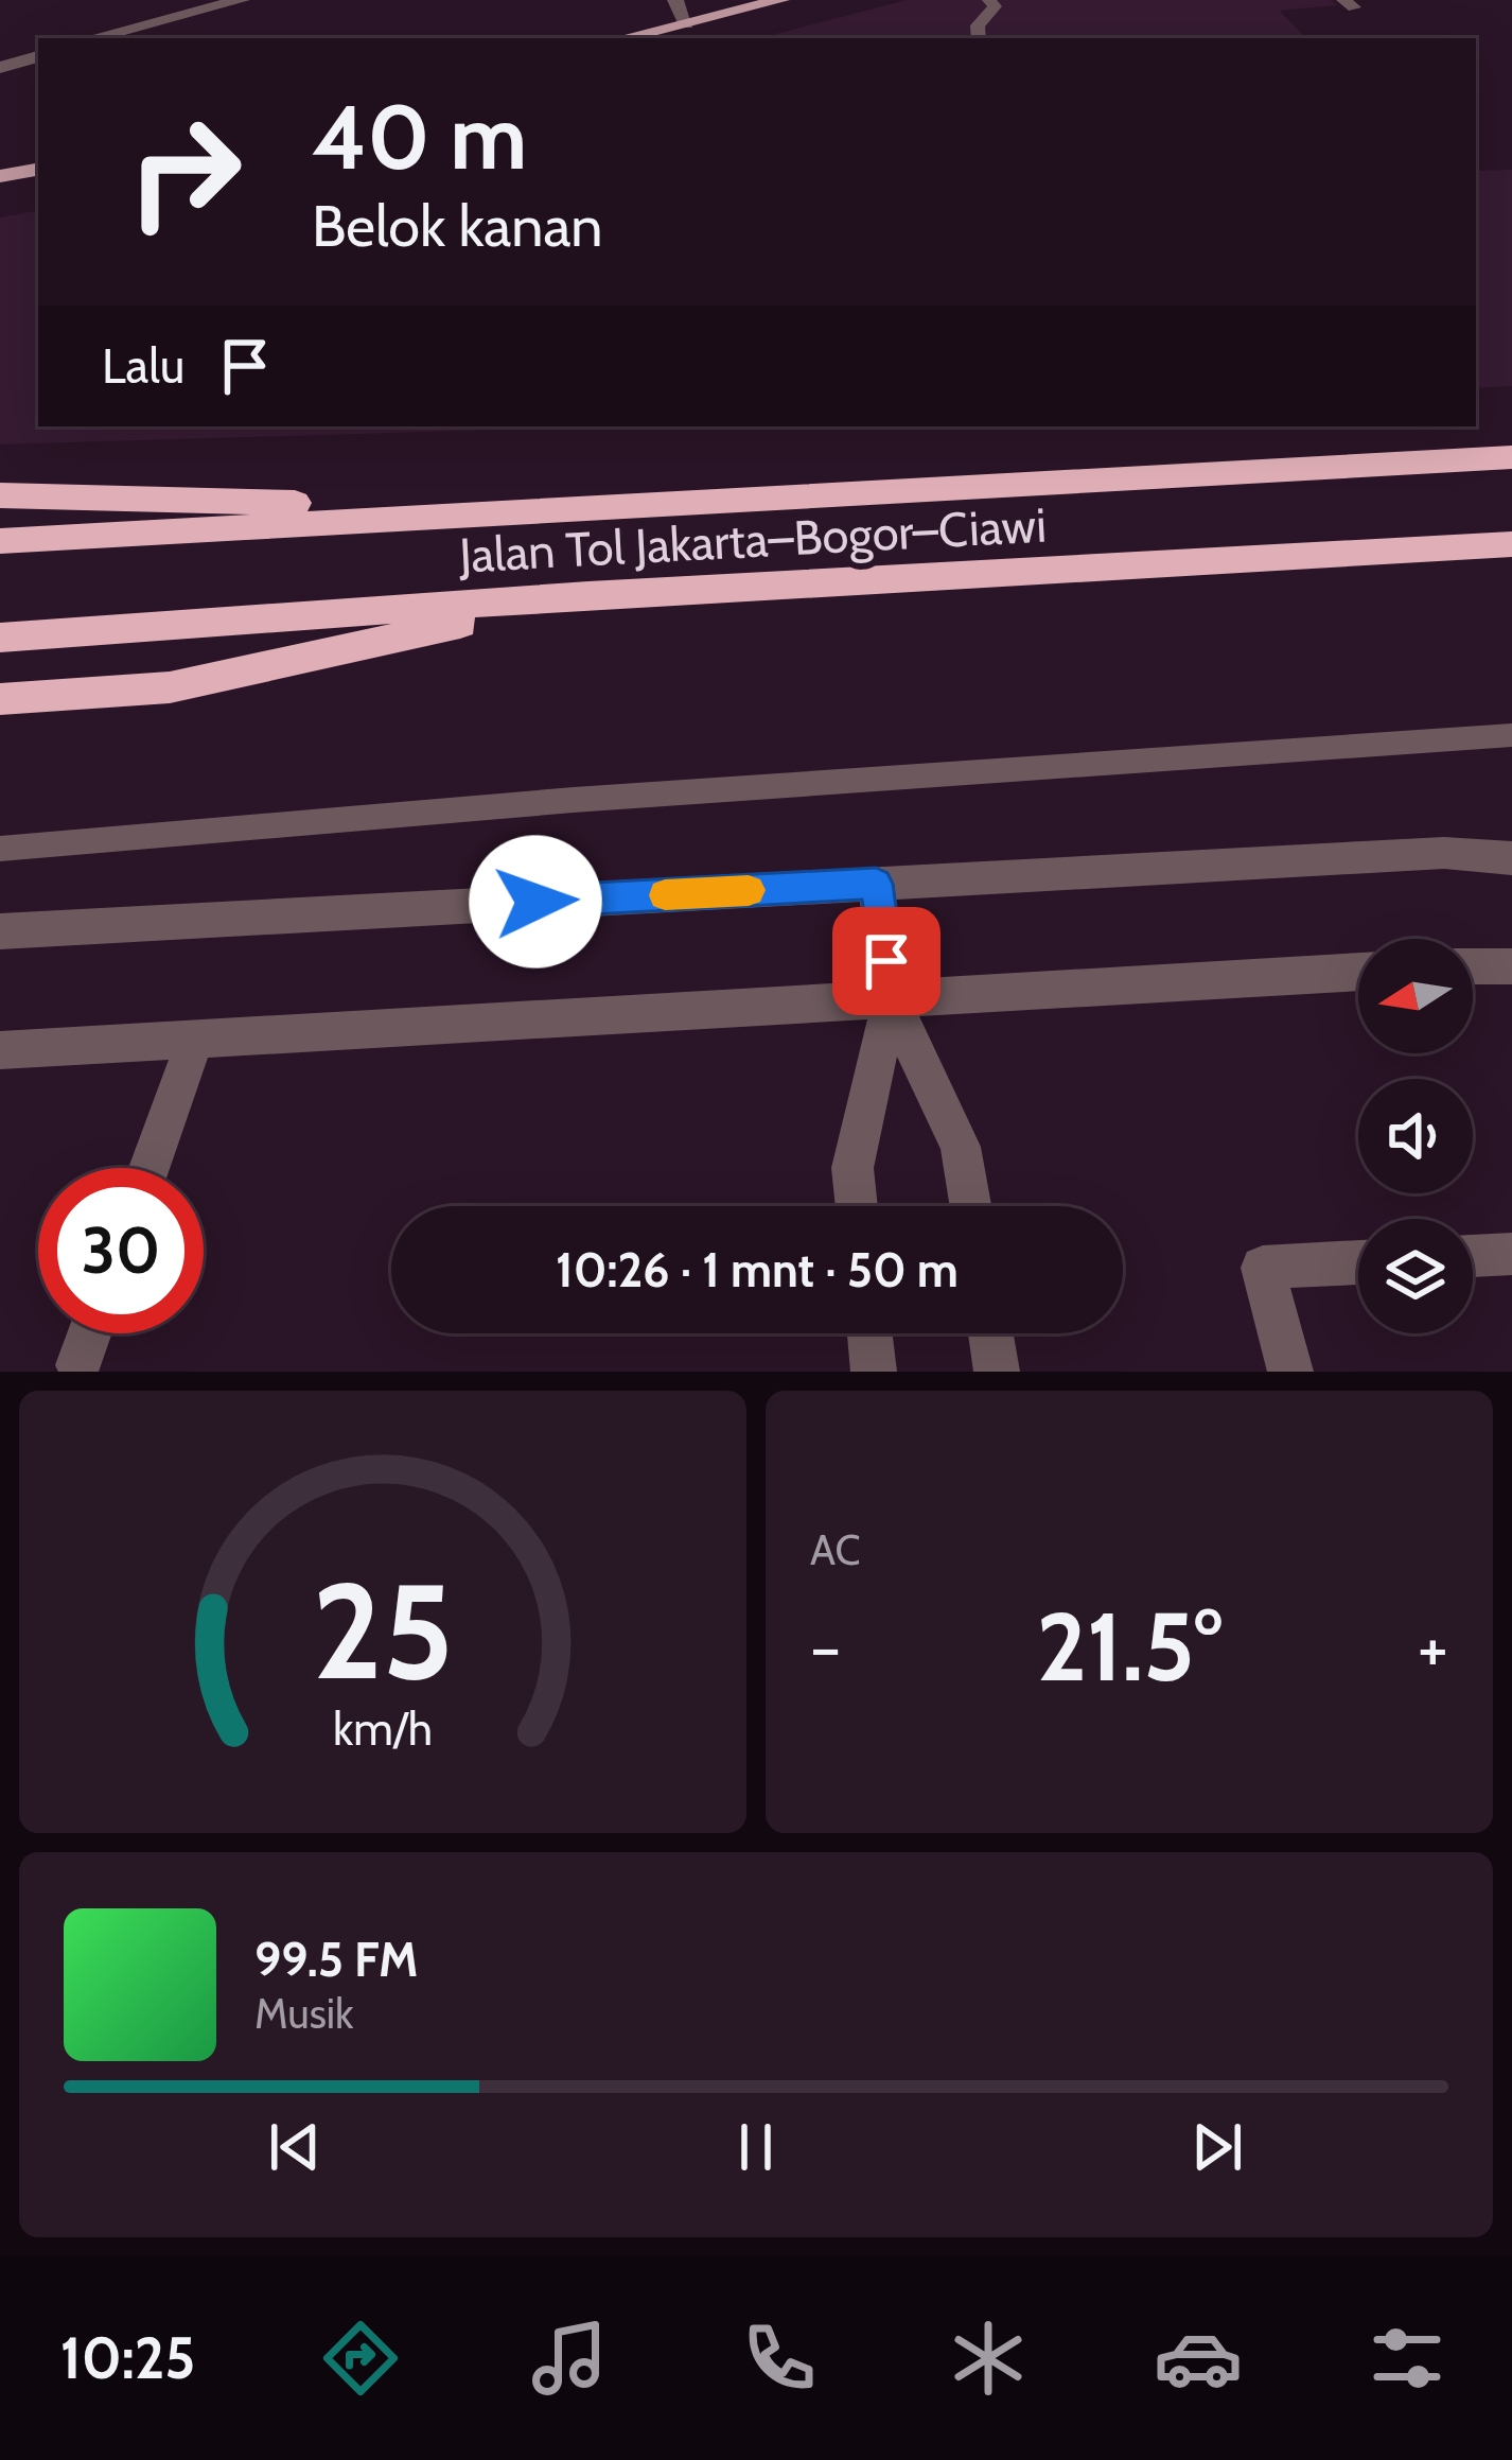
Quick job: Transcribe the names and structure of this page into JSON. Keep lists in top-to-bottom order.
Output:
{
  "streets": {
    "highway": ["Jalan Tol Jakarta–Bogor–Ciawi"]
  },
  "north": "left",
  "page": {
    "turn": ["40 m", "Belok kanan"],
    "then": "Lalu",
    "limit": "30",
    "trip": "10:26 · 1 mnt · 50 m",
    "tile": "AC",
    "heat": ["−", "21.5°", "+"],
    "song": ["99.5 FM", "Musik"],
    "tabs": "10:25",
    "gauge": ["25", "km/h"]
  }
}
